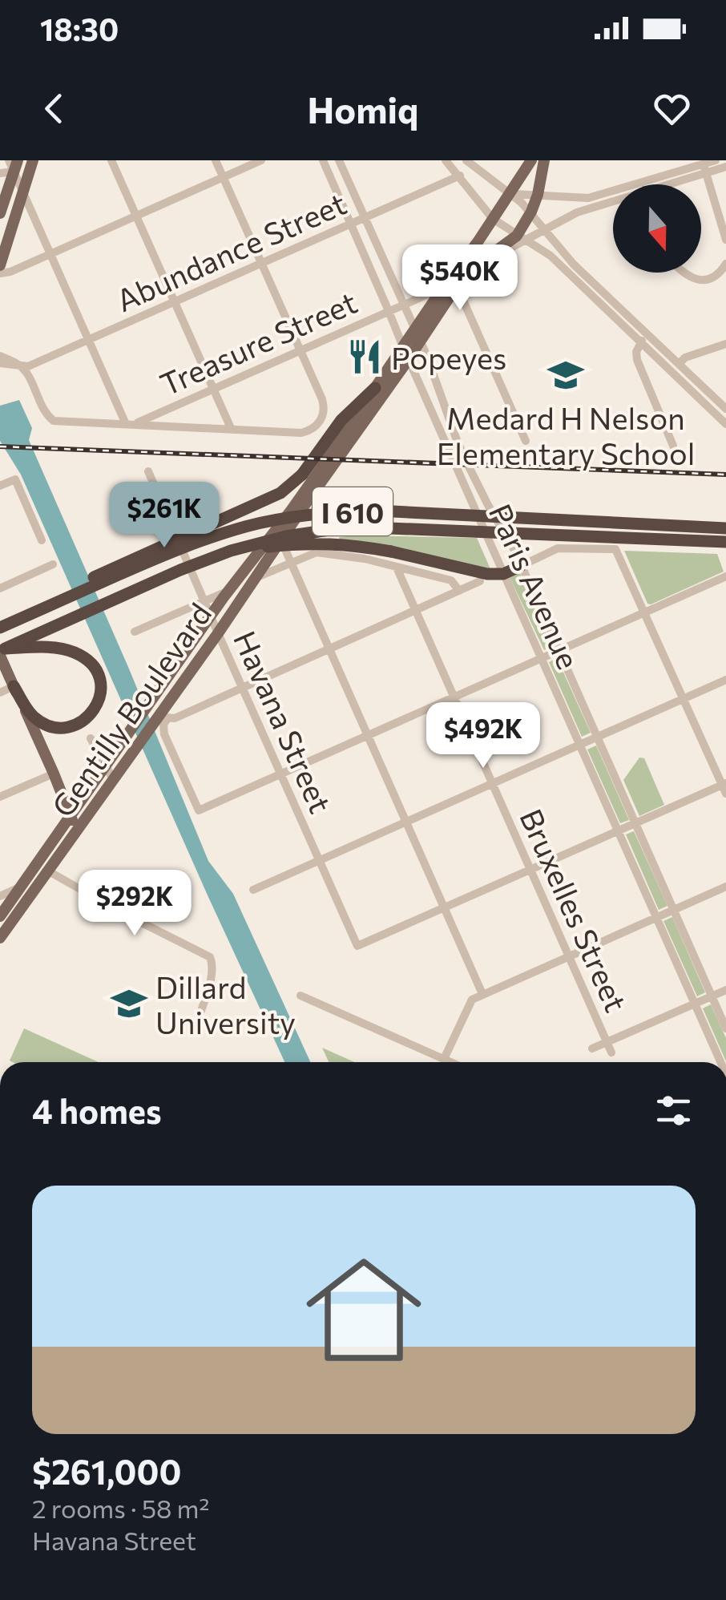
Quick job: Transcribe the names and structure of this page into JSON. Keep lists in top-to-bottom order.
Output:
{
  "streets": {
    "highway": ["I 610"],
    "main road": ["Gentilly Boulevard"],
    "street": [
      "Abundance Street",
      "Treasure Street",
      "Paris Avenue",
      "Havana Street",
      "Bruxelles Street"
    ]
  },
  "crossings": [
    ["Abundance Street", "Paris Avenue"],
    ["Treasure Street", "Paris Avenue"],
    ["Treasure Street", "Gentilly Boulevard"],
    ["Paris Avenue", "Gentilly Boulevard"],
    ["Gentilly Boulevard", "Havana Street"]
  ],
  "places": {
    "restaurant": ["Popeyes"],
    "school or university": ["Medard H Nelson Elementary School", "Dillard University"]
  },
  "north": "bottom",
  "page": {
    "status": "18:30",
    "header": "Homiq",
    "price": [
      "$540K",
      "$261K",
      "$492K",
      "$292K"
    ],
    "heading": "4 homes",
    "list": [
      {
        "name": "$261,000",
        "note": "2 rooms · 58 m² · Havana Street"
      }
    ]
  }
}
